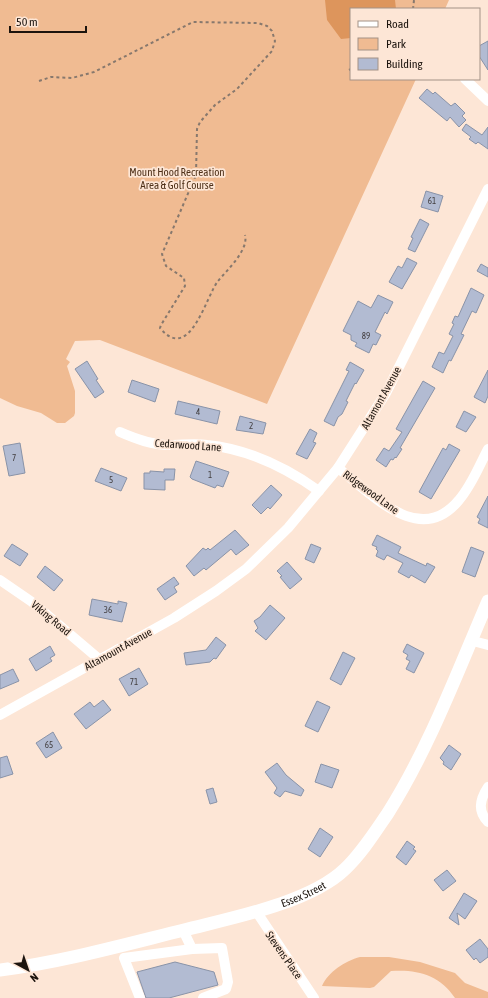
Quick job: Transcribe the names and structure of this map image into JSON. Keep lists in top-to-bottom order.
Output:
{
  "streets": {
    "main road": ["Essex Street"],
    "street": [
      "Altamont Avenue",
      "Cedarwood Lane",
      "Ridgewood Lane",
      "Viking Road",
      "Altamount Avenue",
      "Stevens Place"
    ]
  },
  "crossings": [
    ["Altamont Avenue", "Cedarwood Lane"],
    ["Altamont Avenue", "Ridgewood Lane"],
    ["Altamont Avenue", "Altamount Avenue"],
    ["Viking Road", "Altamount Avenue"],
    ["Essex Street", "Stevens Place"]
  ],
  "parks": ["Mount Hood Recreation Area & Golf Course"],
  "house_numbers": [
    "61",
    "89",
    "4",
    "2",
    "7",
    "1",
    "5",
    "36",
    "71",
    "65"
  ],
  "legend": ["Road", "Park", "Building"],
  "scale_bar": "50 m",
  "north": "bottom right"
}
